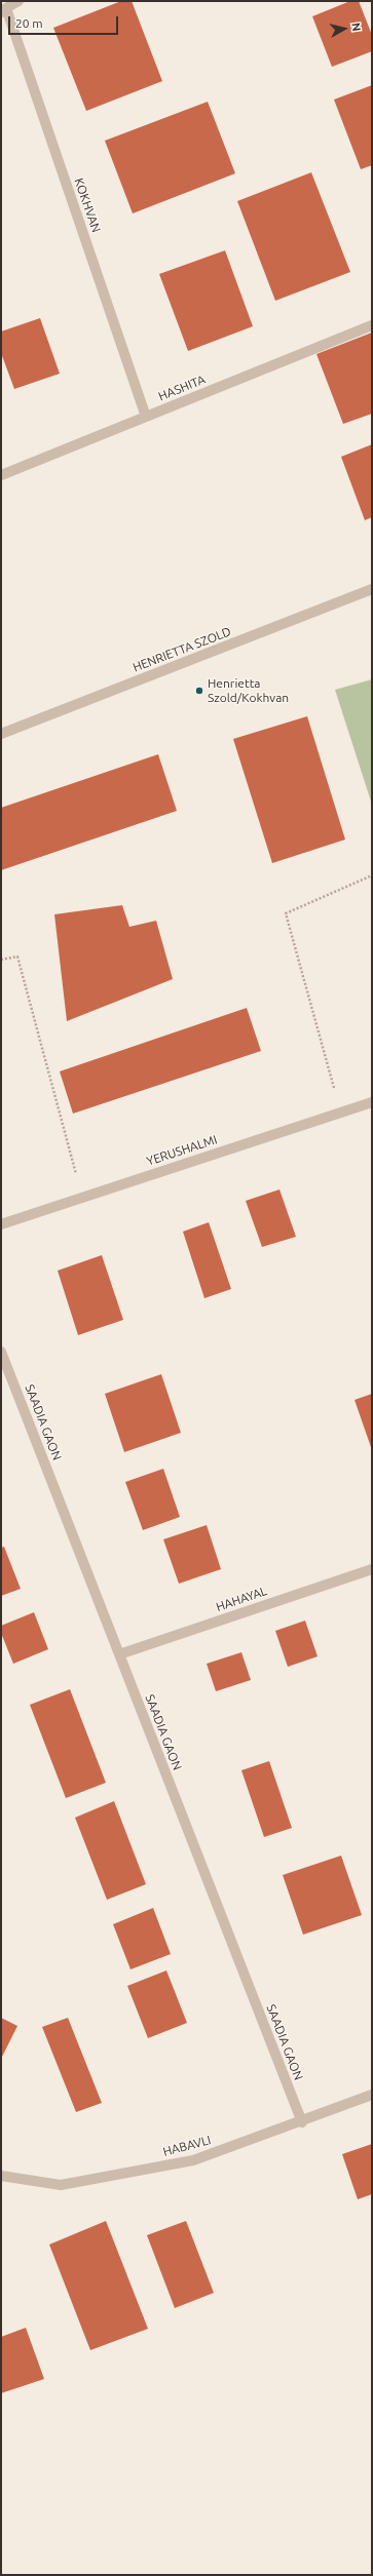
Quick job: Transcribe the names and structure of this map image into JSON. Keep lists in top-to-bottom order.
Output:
{
  "streets": {
    "street": [
      "KOKHVAN",
      "HASHITA",
      "HENRIETTA SZOLD",
      "YERUSHALMI",
      "SAADIA GAON",
      "HAHAYAL",
      "HABAVLI"
    ]
  },
  "crossings": [
    ["KOKHVAN", "HASHITA"],
    ["SAADIA GAON", "HAHAYAL"],
    ["SAADIA GAON", "HABAVLI"]
  ],
  "places": ["Henrietta Szold/Kokhvan"],
  "scale_bar": "20 m",
  "north": "right"
}
